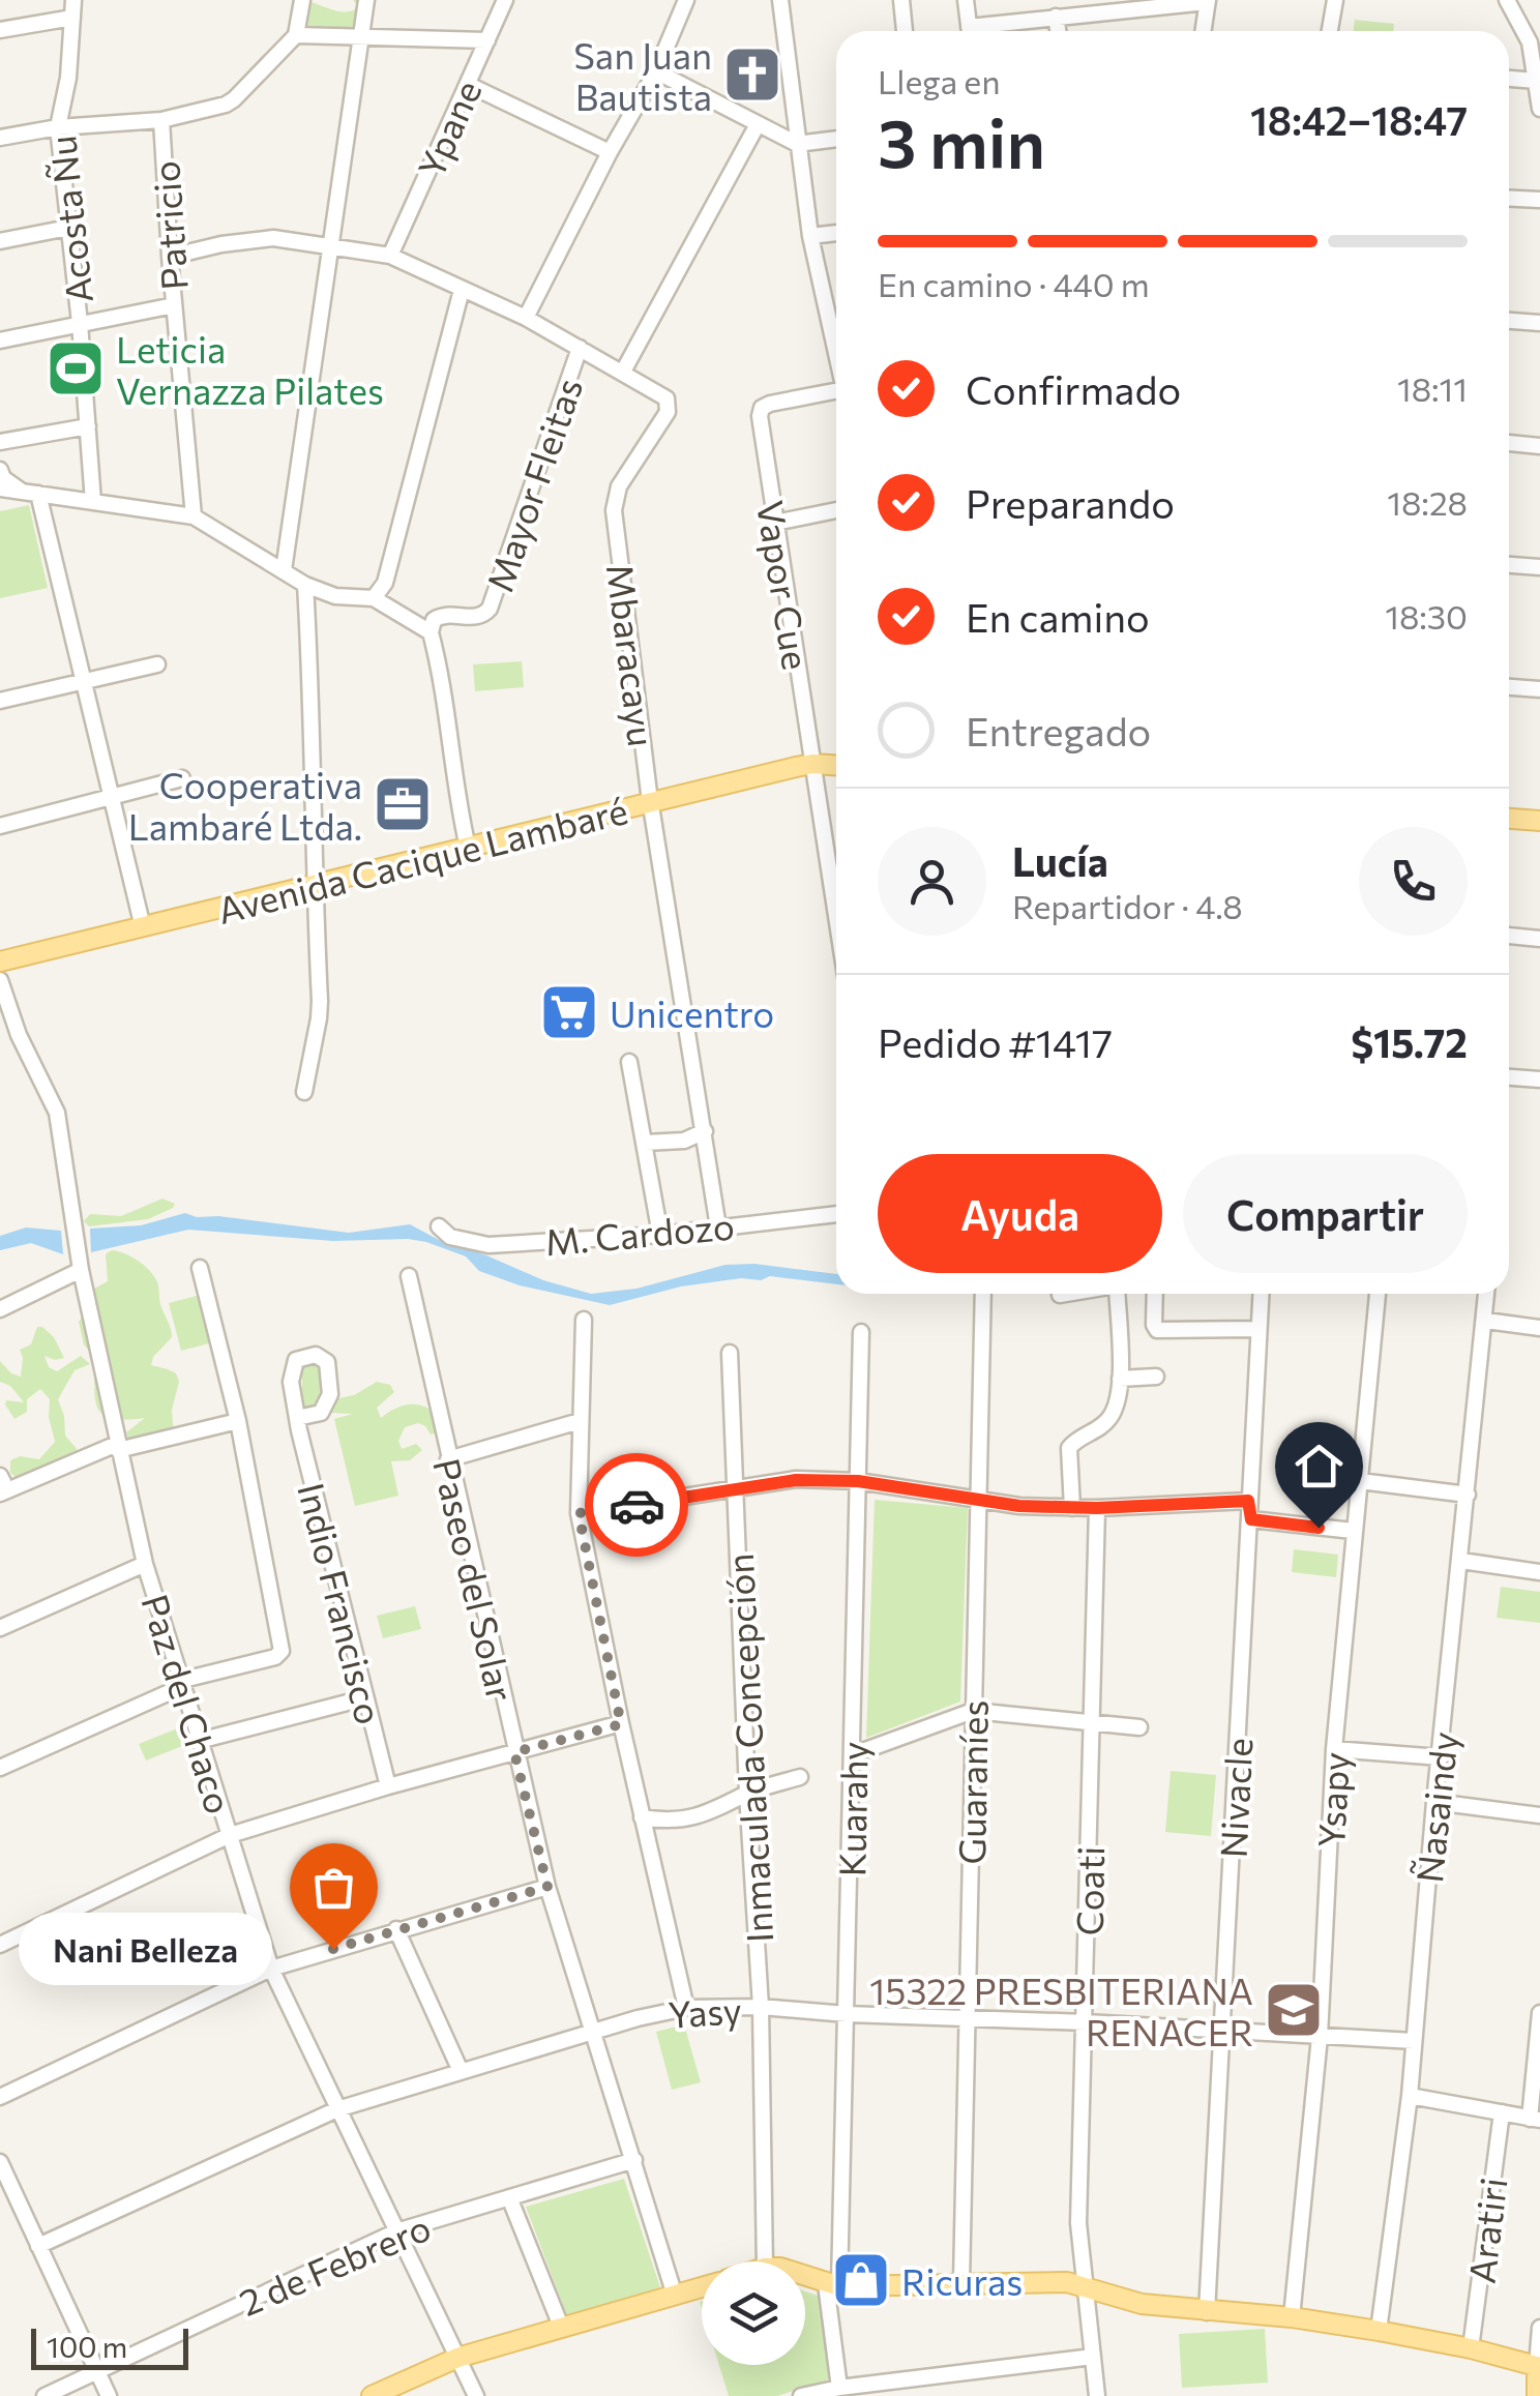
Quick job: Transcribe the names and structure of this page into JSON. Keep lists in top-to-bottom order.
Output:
{
  "streets": {
    "main road": ["Avenida Cacique Lambaré"],
    "street": [
      "Ypane",
      "Acosta Ñu",
      "Patricio",
      "Mayor Fleitas",
      "Vapor Cue",
      "Mbaracayu",
      "M. Cardozo",
      "Paseo del Solar",
      "Indio Francisco",
      "Paz del Chaco",
      "Inmaculada Concepción",
      "Guaraníes",
      "Nivacle",
      "Ysapy",
      "Ñasaindy",
      "Kuarahy",
      "Coati",
      "Yasy",
      "Aratiri",
      "2 de Febrero"
    ]
  },
  "crossings": [
    ["Mayor Fleitas", "Mbaracayu"],
    ["Vapor Cue", "Avenida Cacique Lambaré"],
    ["Mbaracayu", "Avenida Cacique Lambaré"],
    ["Mbaracayu", "M. Cardozo"],
    ["Paseo del Solar", "Yasy"],
    ["Paseo del Solar", "2 de Febrero"],
    ["Paz del Chaco", "Yasy"],
    ["Paz del Chaco", "2 de Febrero"],
    ["Inmaculada Concepción", "Yasy"],
    ["Guaraníes", "Yasy"],
    ["Nivacle", "Yasy"],
    ["Ysapy", "Yasy"],
    ["Ñasaindy", "Yasy"],
    ["Kuarahy", "Yasy"],
    ["Coati", "Yasy"]
  ],
  "places": {
    "church": ["San Juan Bautista"],
    "sports": ["Leticia Vernazza Pilates"],
    "office": ["Cooperativa Lambaré Ltda."],
    "supermarket": ["Unicentro"],
    "other": ["Nani Belleza"],
    "school or university": ["15322 PRESBITERIANA RENACER"],
    "shop": ["Ricuras"]
  },
  "scale_bar": "100 m",
  "page": {
    "heading": ["3 min", "Llega en", "18:42–18:47"],
    "panel": [
      "Lucía",
      "Repartidor · 4.8",
      "Pedido #1417",
      "$15.72"
    ],
    "bar": "En camino · 440 m",
    "list": [
      ["Confirmado", "18:11"],
      ["Preparando", "18:28"],
      ["En camino", "18:30"],
      "Entregado"
    ],
    "buttons": ["Ayuda", "Compartir"],
    "bubble": "Nani Belleza",
    "scale": "100 m"
  }
}
